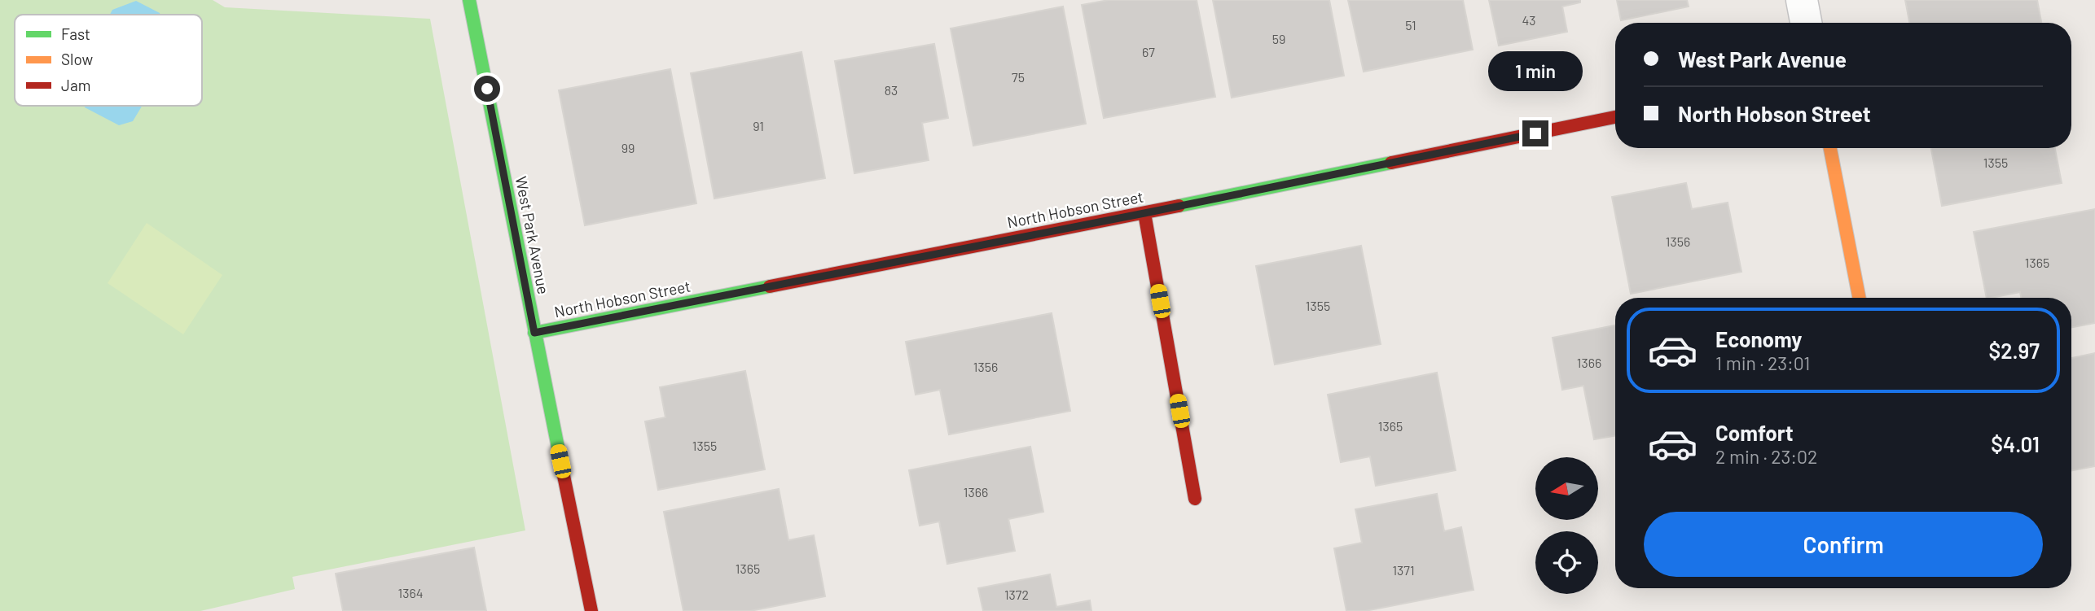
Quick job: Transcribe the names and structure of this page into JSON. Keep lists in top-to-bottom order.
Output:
{
  "streets": {
    "street": ["North Hobson Street", "West Park Avenue"]
  },
  "crossings": [
    ["North Hobson Street", "West Park Avenue"]
  ],
  "house_numbers": [
    "43",
    "51",
    "59",
    "67",
    "75",
    "83",
    "91",
    "99",
    "1355",
    "1356",
    "1365",
    "1355",
    "1366",
    "1356",
    "1365",
    "1355",
    "1366",
    "1365",
    "1371",
    "1364",
    "1372"
  ],
  "legend": ["Fast", "Slow", "Jam"],
  "north": "left",
  "page": {
    "banner": ["West Park Avenue", "North Hobson Street"],
    "bubble": "1 min",
    "list": [
      {
        "name": "Economy",
        "note": "1 min · 23:01",
        "value": "$2.97"
      },
      {
        "name": "Comfort",
        "note": "2 min · 23:02",
        "value": "$4.01"
      }
    ],
    "buttons": "Confirm"
  }
}
